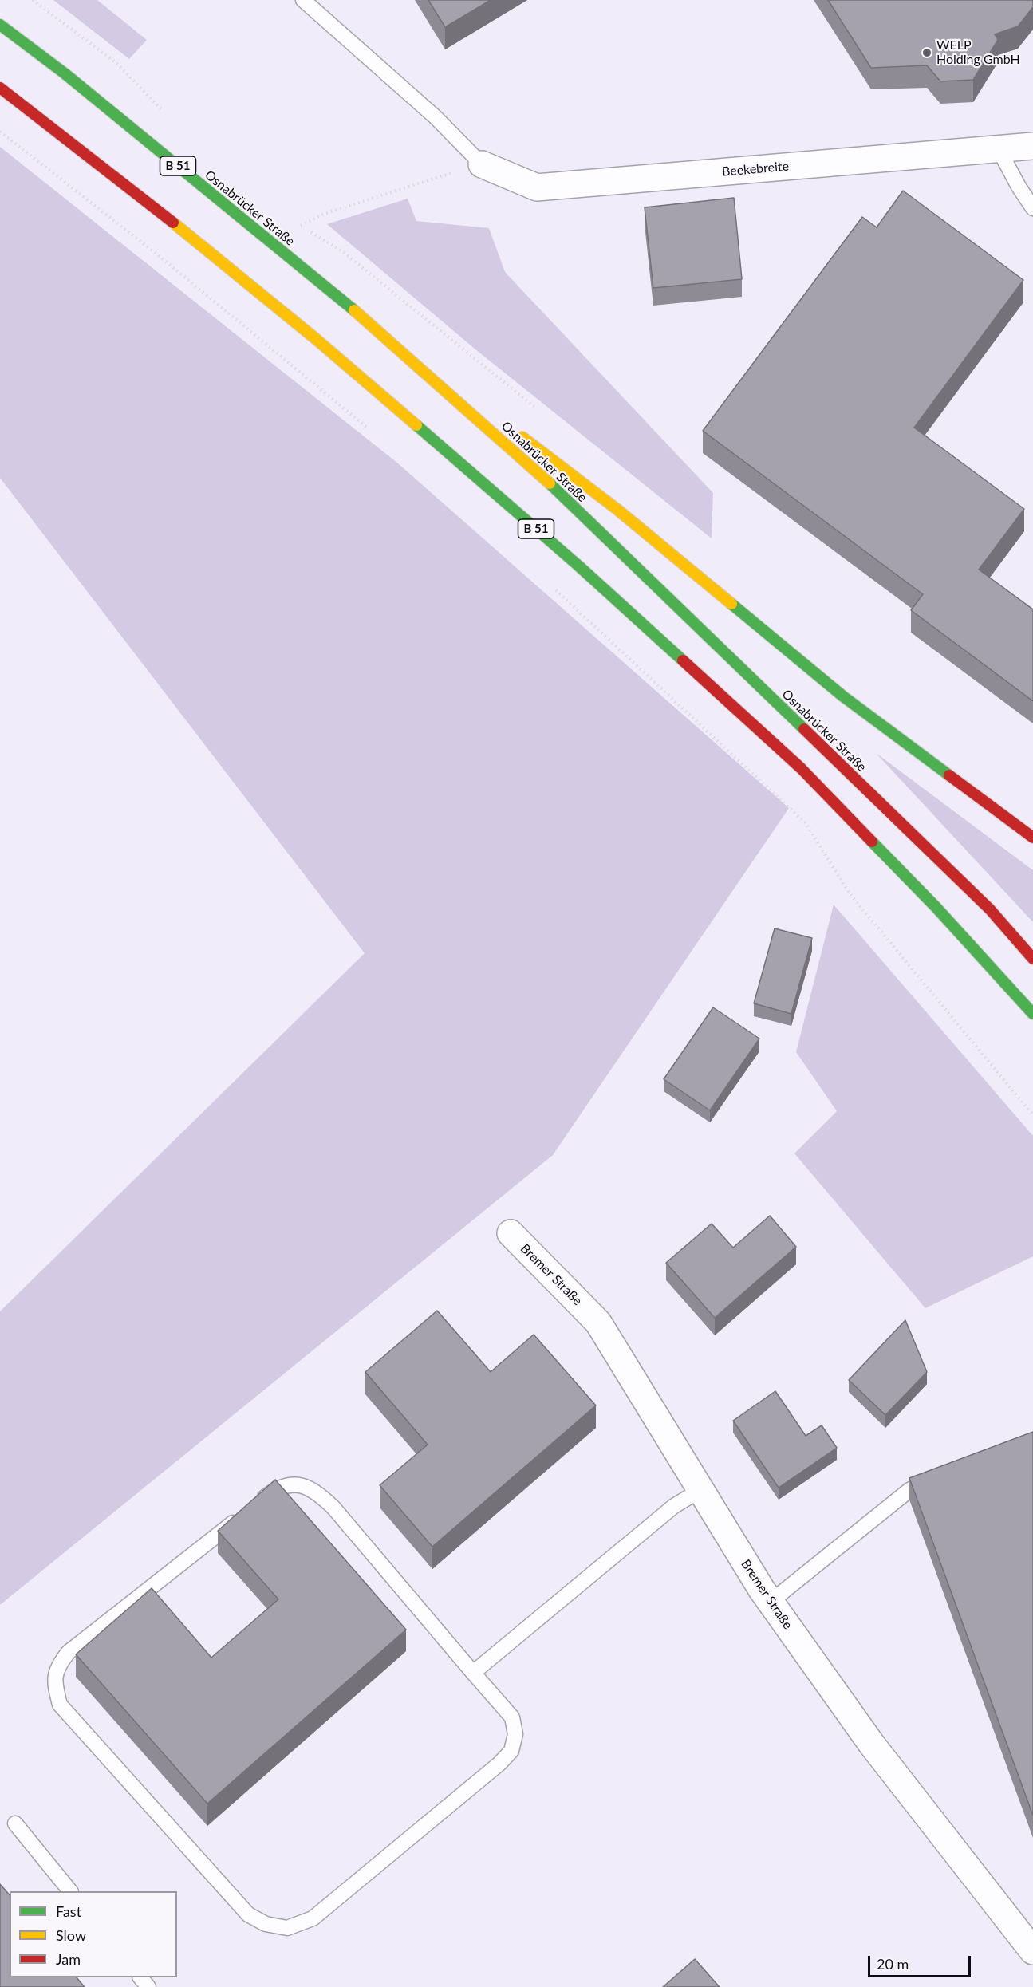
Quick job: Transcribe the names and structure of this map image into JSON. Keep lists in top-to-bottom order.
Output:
{
  "streets": {
    "highway": ["B 51", "Osnabrücker Straße"],
    "street": ["Beekebreite", "Bremer Straße"]
  },
  "places": ["WELP Holding GmbH"],
  "legend": ["Fast", "Slow", "Jam"],
  "scale_bar": "20 m"
}
